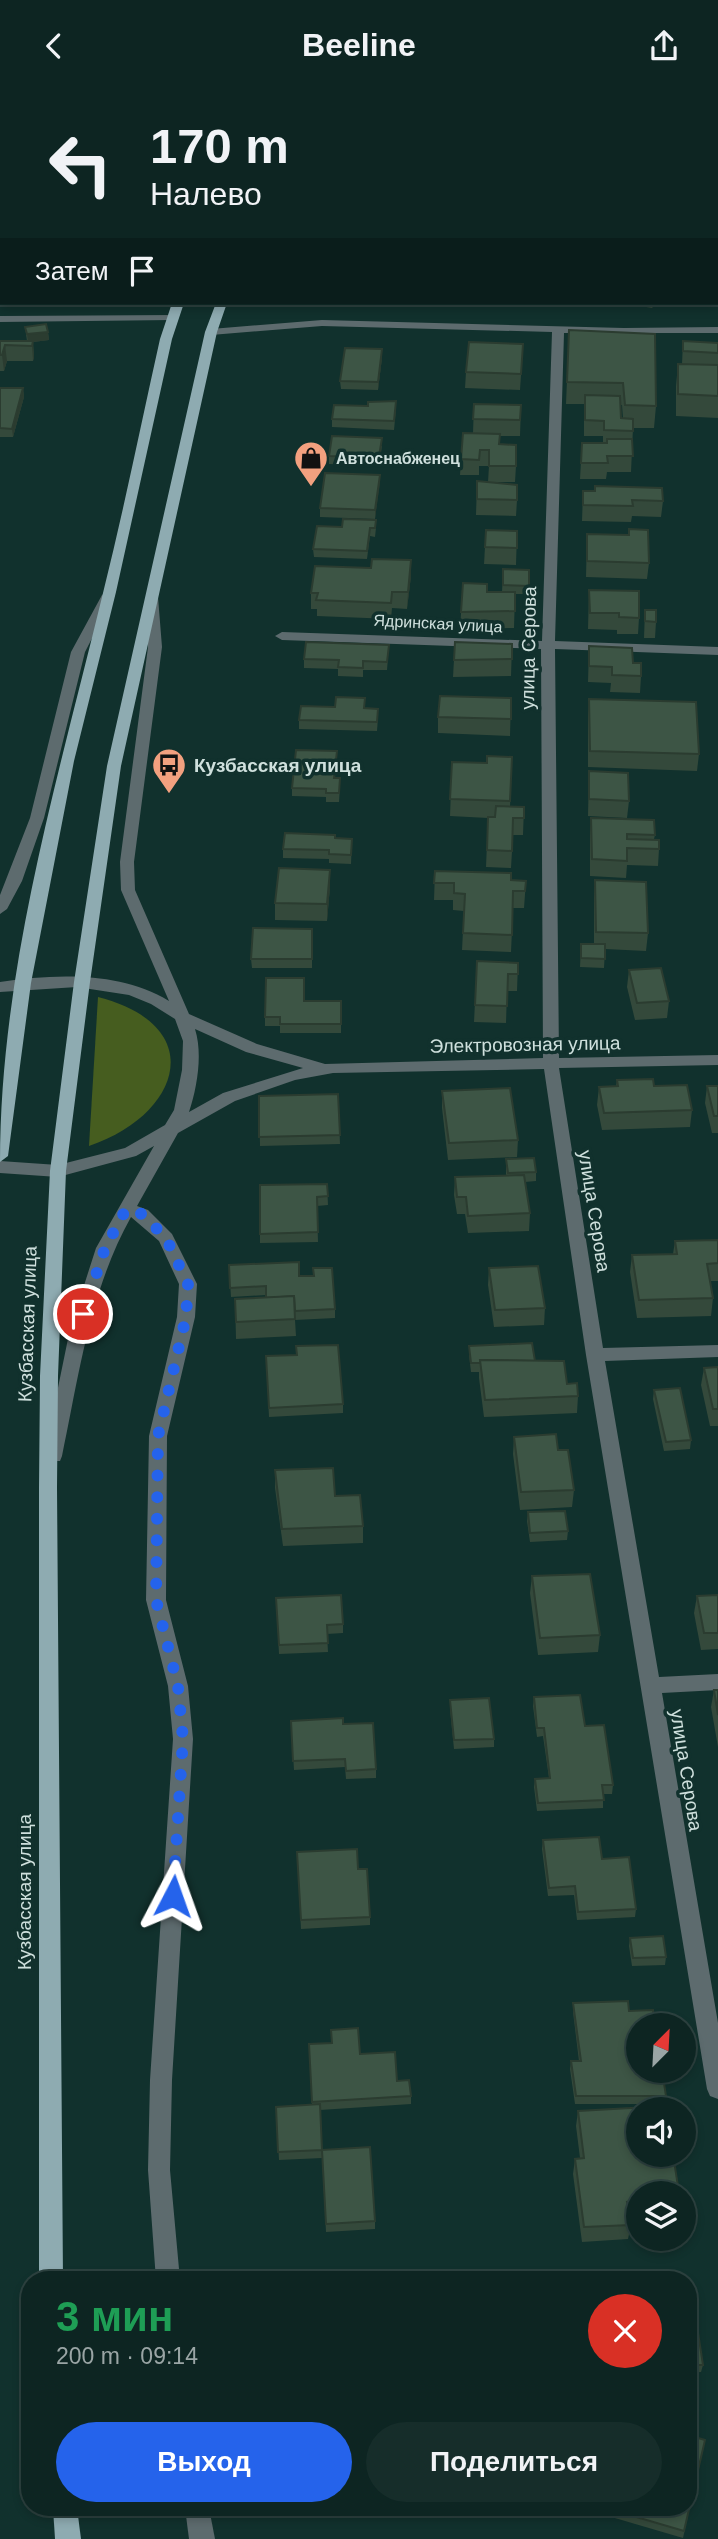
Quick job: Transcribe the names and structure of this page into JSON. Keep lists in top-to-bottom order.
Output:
{
  "streets": {
    "main road": ["Кузбасская улица"],
    "street": ["Ядринская улица", "улица Серова", "Электровозная улица"]
  },
  "crossings": [
    ["Ядринская улица", "улица Серова"],
    ["улица Серова", "Электровозная улица"]
  ],
  "places": {
    "shop": ["Автоснабженец"],
    "bus stop": ["Кузбасская улица"]
  },
  "north": "top right",
  "page": {
    "header": "Beeline",
    "turn": ["170 m", "Налево"],
    "then": "Затем",
    "heading": ["3 мин", "200 m · 09:14"],
    "buttons": ["Выход", "Поделиться"]
  }
}
